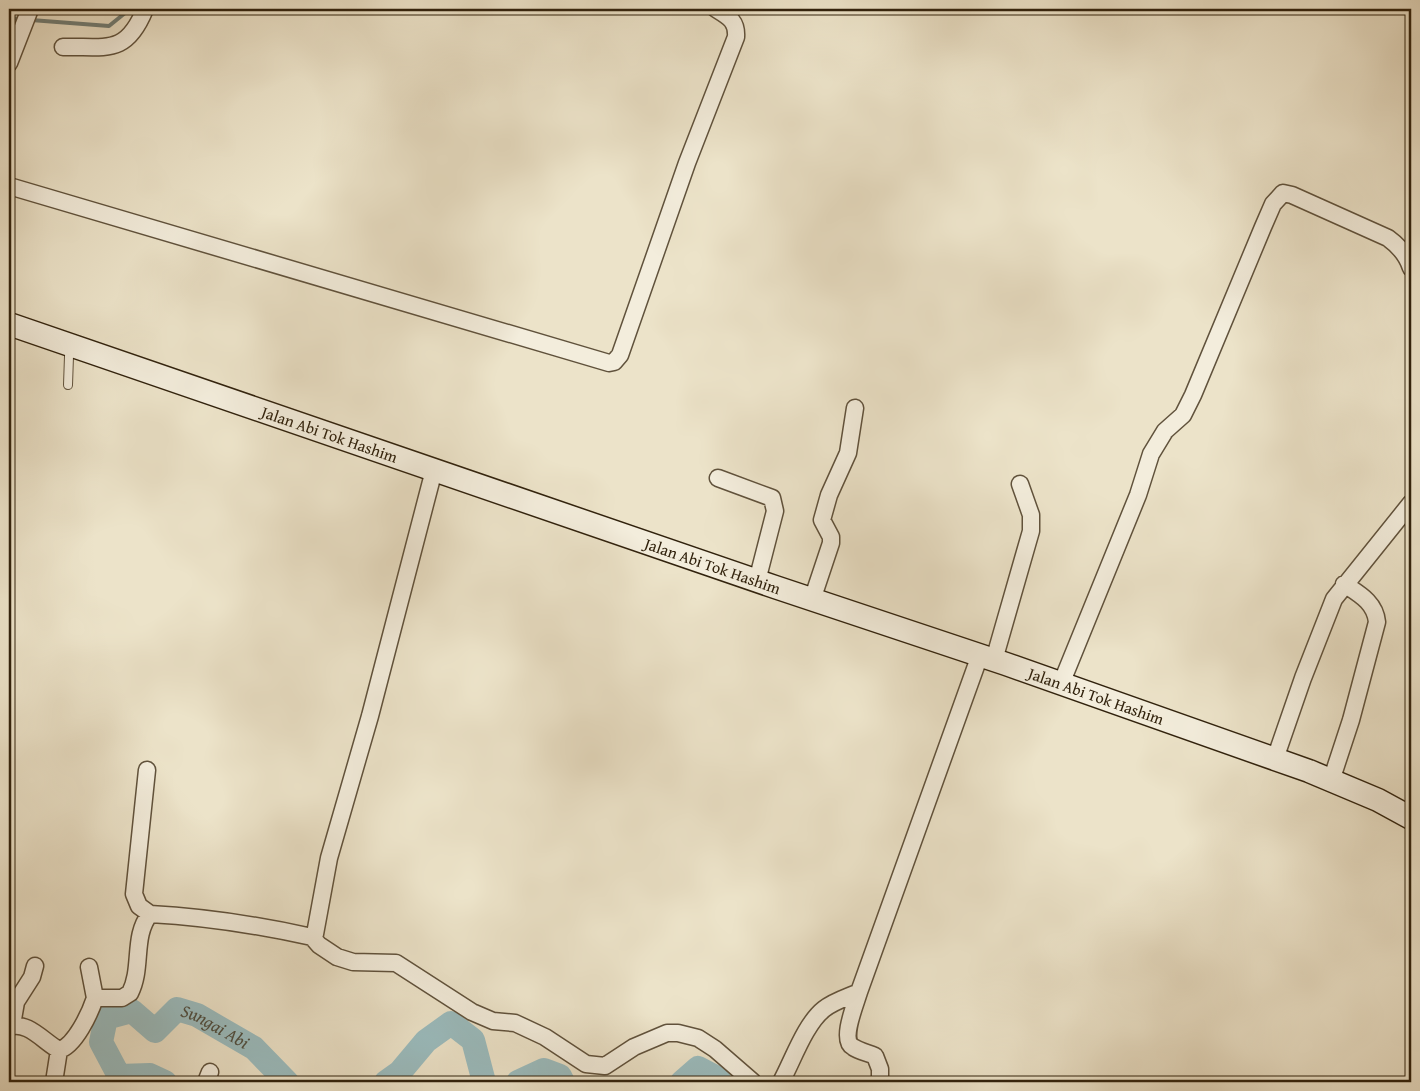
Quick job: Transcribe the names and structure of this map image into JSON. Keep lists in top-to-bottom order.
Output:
{
  "streets": {
    "main road": ["Jalan Abi Tok Hashim"]
  },
  "water": ["Sungai Abi"]
}
